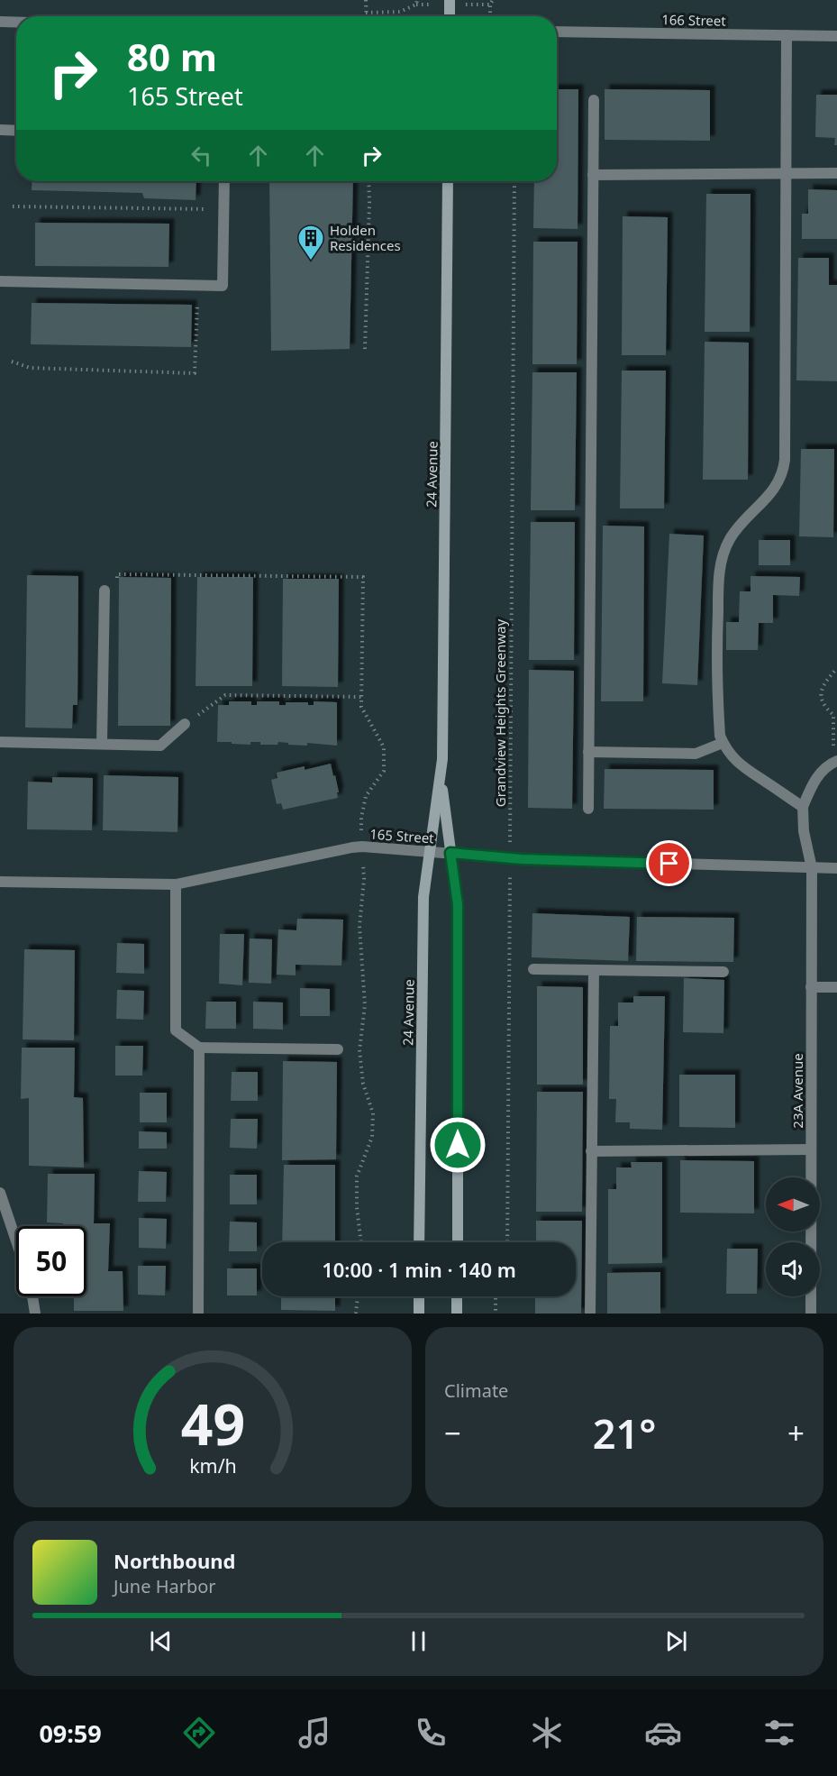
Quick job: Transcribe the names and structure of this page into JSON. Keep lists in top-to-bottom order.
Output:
{
  "streets": {
    "main road": ["24 Avenue"],
    "street": ["166 Street", "165 Street", "23A Avenue"],
    "path": ["Grandview Heights Greenway"]
  },
  "crossings": [
    ["24 Avenue", "165 Street"],
    ["Grandview Heights Greenway", "165 Street"],
    ["165 Street", "23A Avenue"]
  ],
  "places": {
    "building": ["Holden Residences"]
  },
  "north": "left",
  "page": {
    "turn": ["80 m", "165 Street"],
    "limit": "50",
    "trip": "10:00 · 1 min · 140 m",
    "tile": "Climate",
    "heat": ["−", "21°", "+"],
    "song": ["Northbound", "June Harbor"],
    "tabs": "09:59",
    "gauge": ["49", "km/h"]
  }
}
